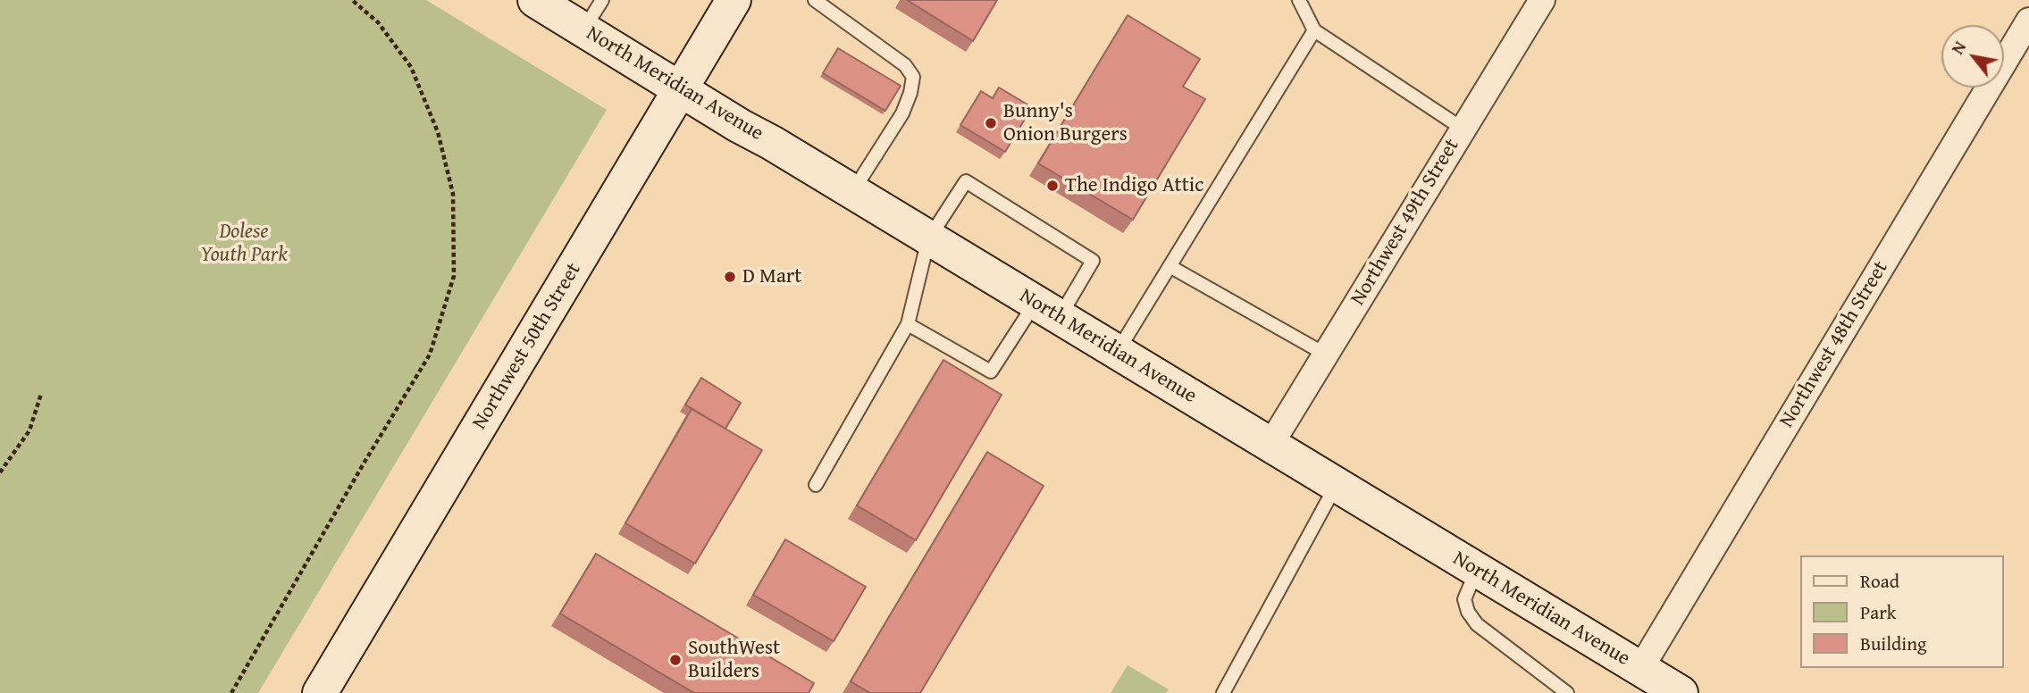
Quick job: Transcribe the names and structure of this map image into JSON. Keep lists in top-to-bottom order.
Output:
{
  "streets": {
    "main road": ["North Meridian Avenue", "Northwest 50th Street"],
    "street": ["Northwest 49th Street", "Northwest 48th Street"]
  },
  "crossings": [
    ["North Meridian Avenue", "Northwest 49th Street"],
    ["North Meridian Avenue", "Northwest 48th Street"],
    ["North Meridian Avenue", "Northwest 50th Street"]
  ],
  "parks": ["Dolese Youth Park"],
  "places": [
    "Bunny's Onion Burgers",
    "The Indigo Attic",
    "D Mart",
    "SouthWest Builders"
  ],
  "legend": ["Road", "Park", "Building"],
  "north": "top left"
}
